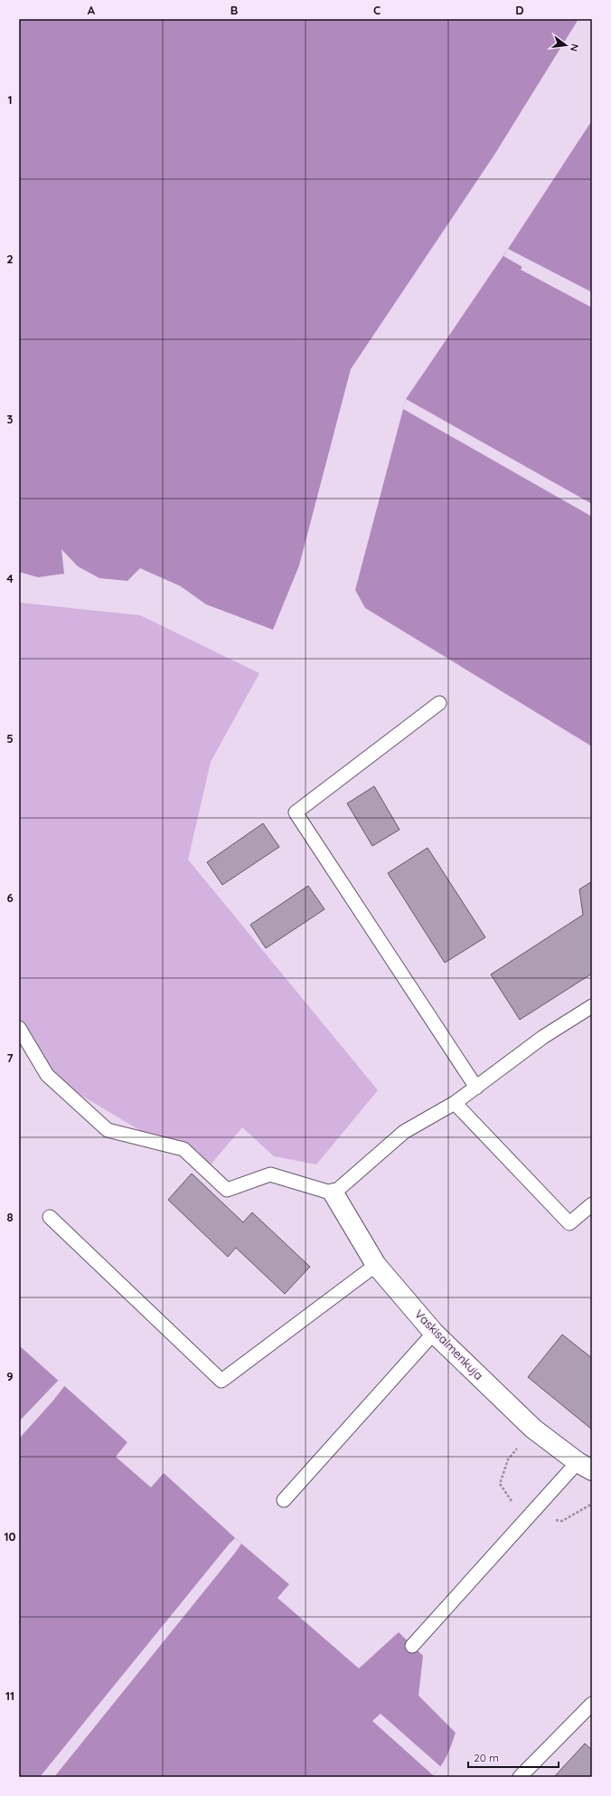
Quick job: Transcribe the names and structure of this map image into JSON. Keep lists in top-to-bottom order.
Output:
{
  "streets": {
    "street": ["Vaskisalmenkuja"]
  },
  "scale_bar": "20 m",
  "north": "right",
  "grid": {
    "columns": [
      "A",
      "B",
      "C",
      "D"
    ],
    "rows": [
      "1",
      "2",
      "3",
      "4",
      "5",
      "6",
      "7",
      "8",
      "9",
      "10",
      "11"
    ]
  }
}
